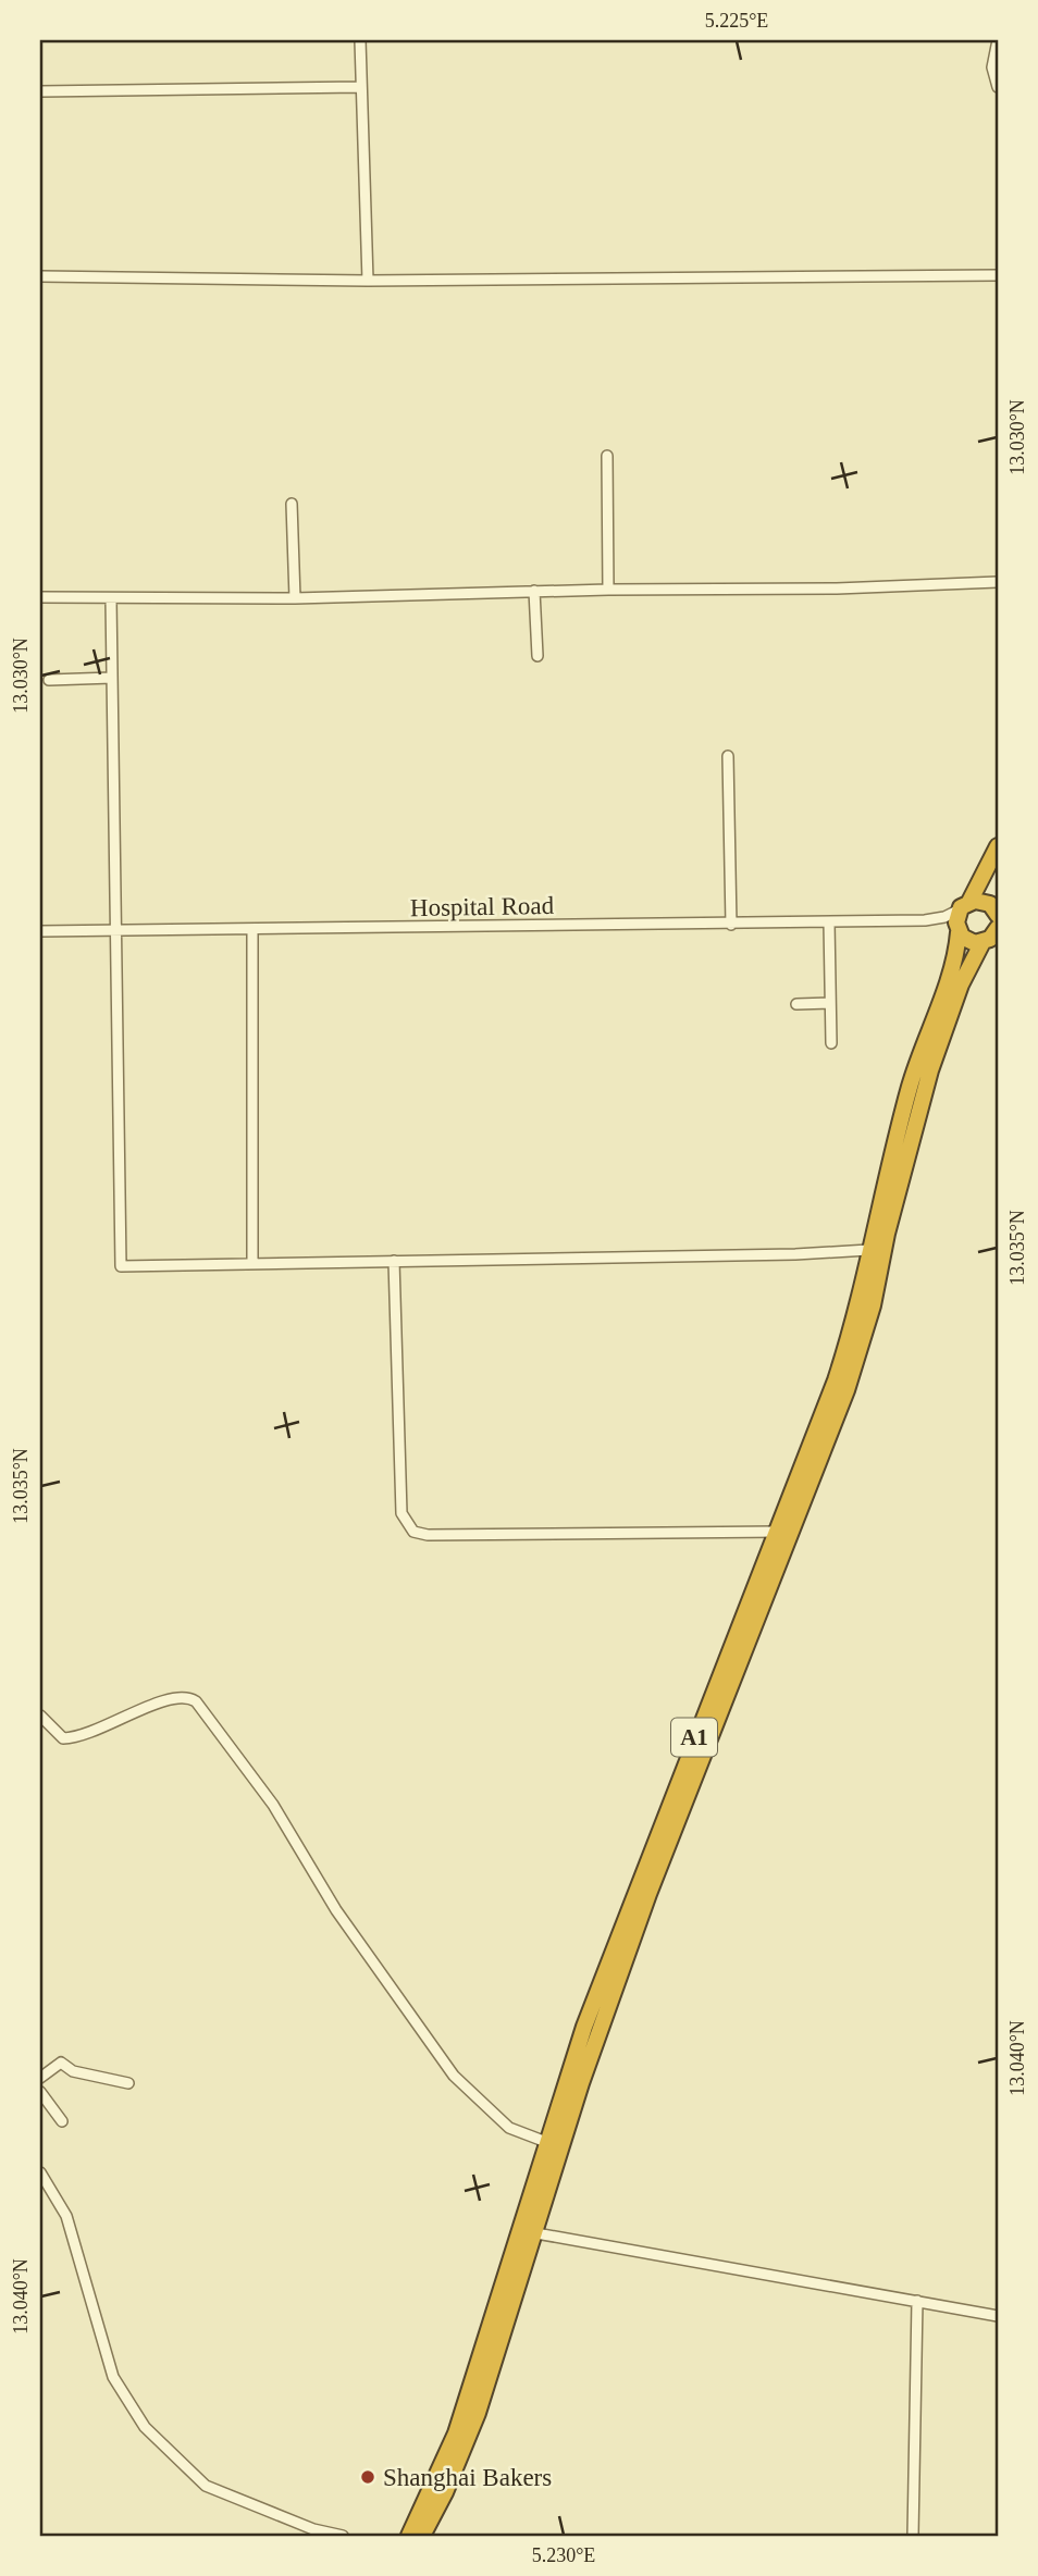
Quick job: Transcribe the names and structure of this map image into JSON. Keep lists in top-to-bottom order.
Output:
{
  "streets": {
    "highway": ["A1"],
    "street": ["Hospital Road"]
  },
  "places": ["Shanghai Bakers"],
  "coordinates": [
    "5.225°E",
    "13.030°N",
    "13.035°N",
    "13.040°N",
    "5.230°E"
  ]
}
